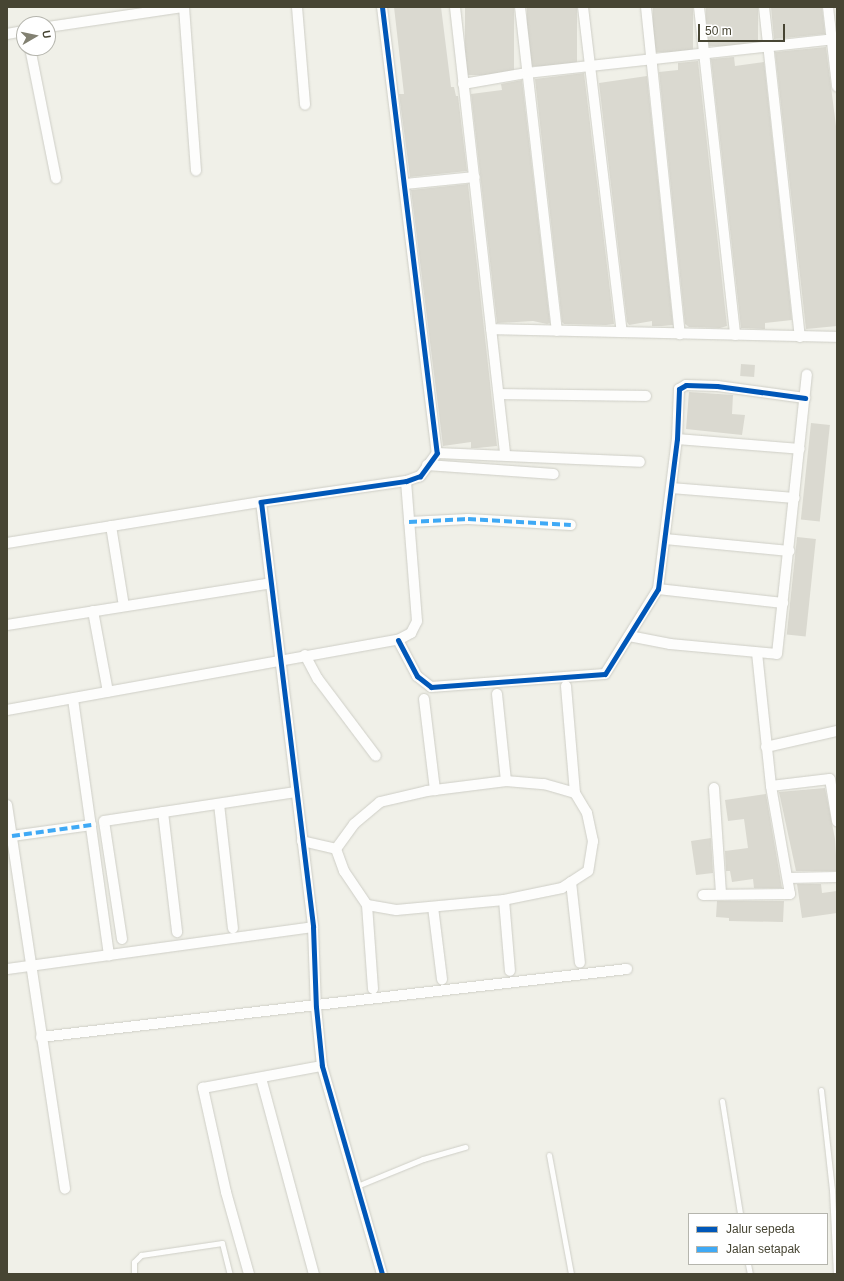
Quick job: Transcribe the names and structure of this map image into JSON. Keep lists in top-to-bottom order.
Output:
{
  "legend": ["Jalur sepeda", "Jalan setapak"],
  "scale_bar": "50 m",
  "north": "right"
}
